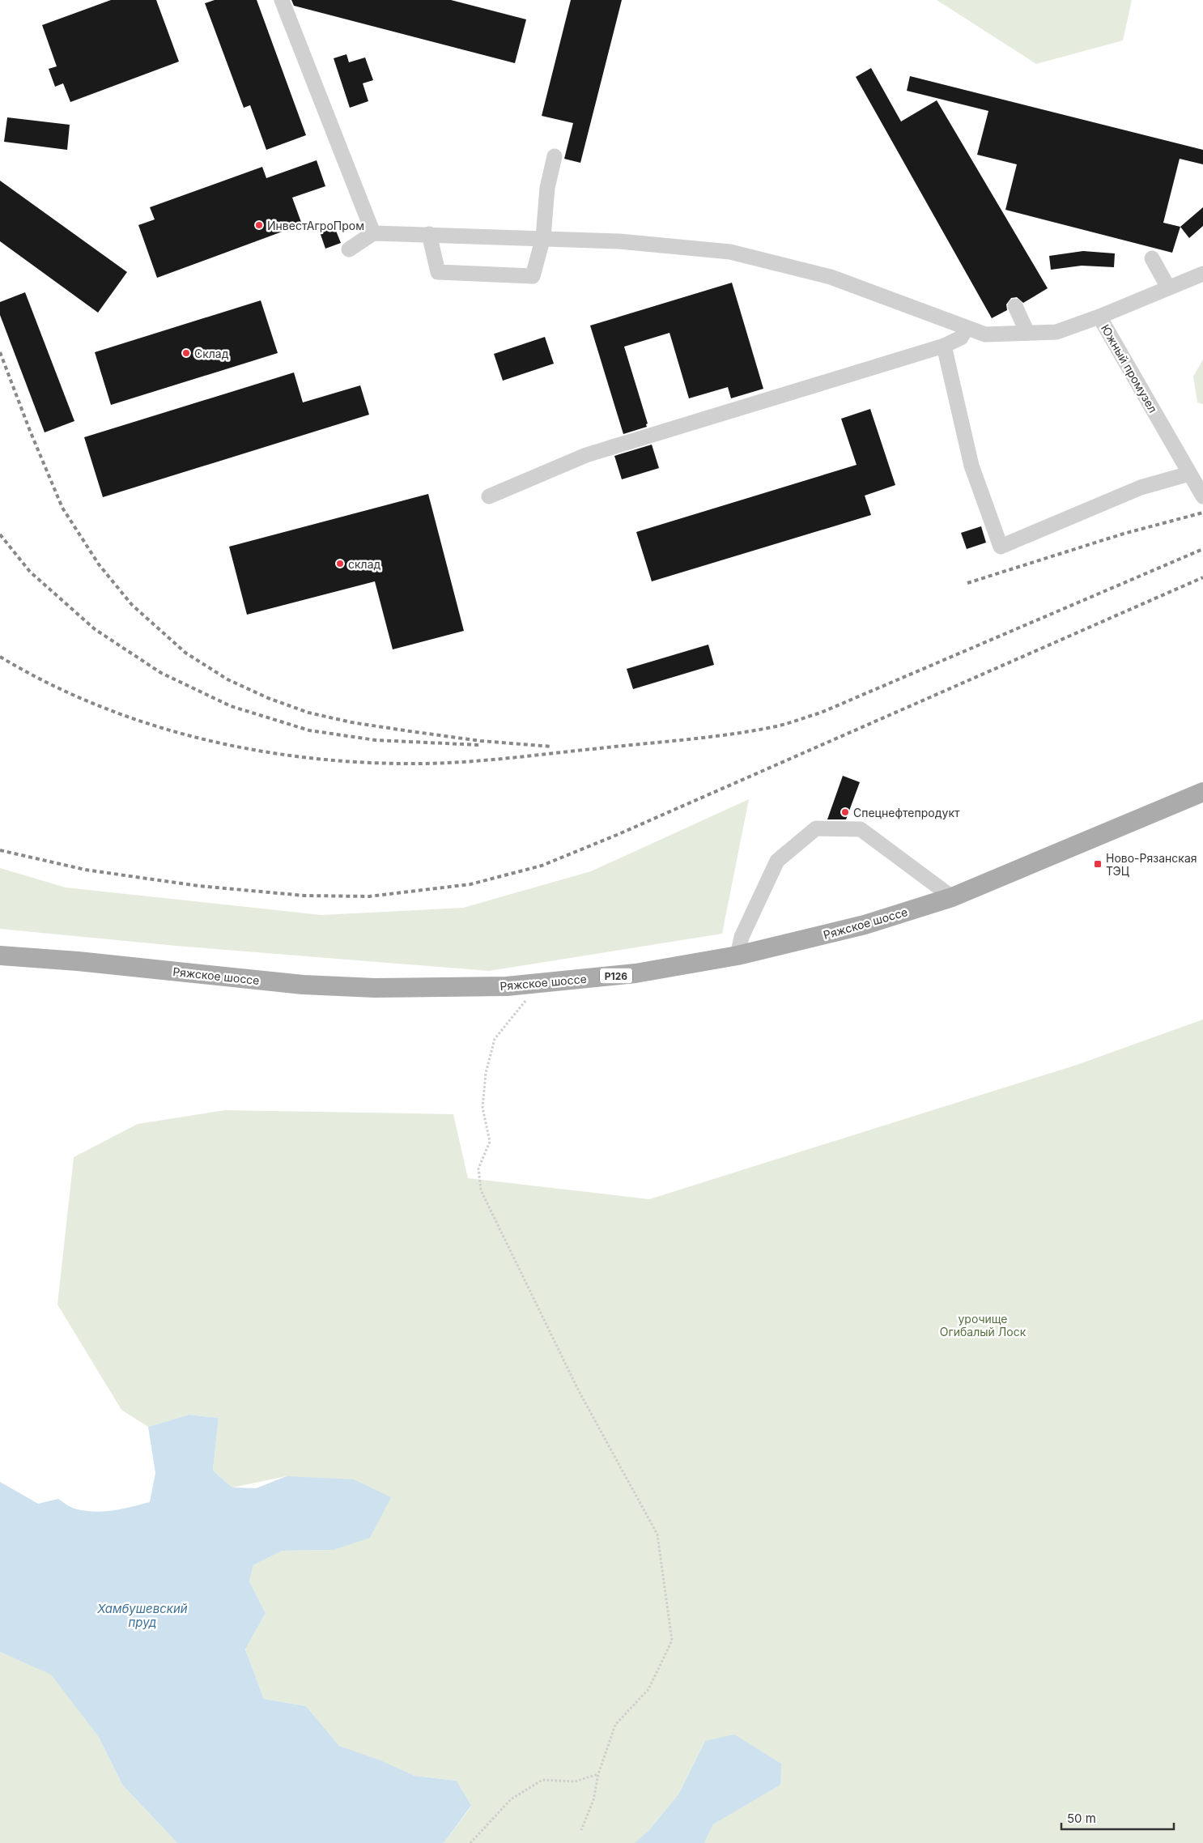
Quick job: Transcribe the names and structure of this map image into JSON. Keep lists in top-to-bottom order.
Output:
{
  "streets": {
    "main road": ["Ряжское шоссе", "Р126"],
    "street": ["Южный промузел"]
  },
  "water": ["Хамбушевский пруд"],
  "parks": ["урочище Огибалый Лоск"],
  "places": {
    "other": [
      "ИнвестАгроПром",
      "Склад",
      "склад",
      "Спецнефтепродукт"
    ],
    "transit": ["Ново-Рязанская ТЭЦ"]
  },
  "scale_bar": "50 m"
}
